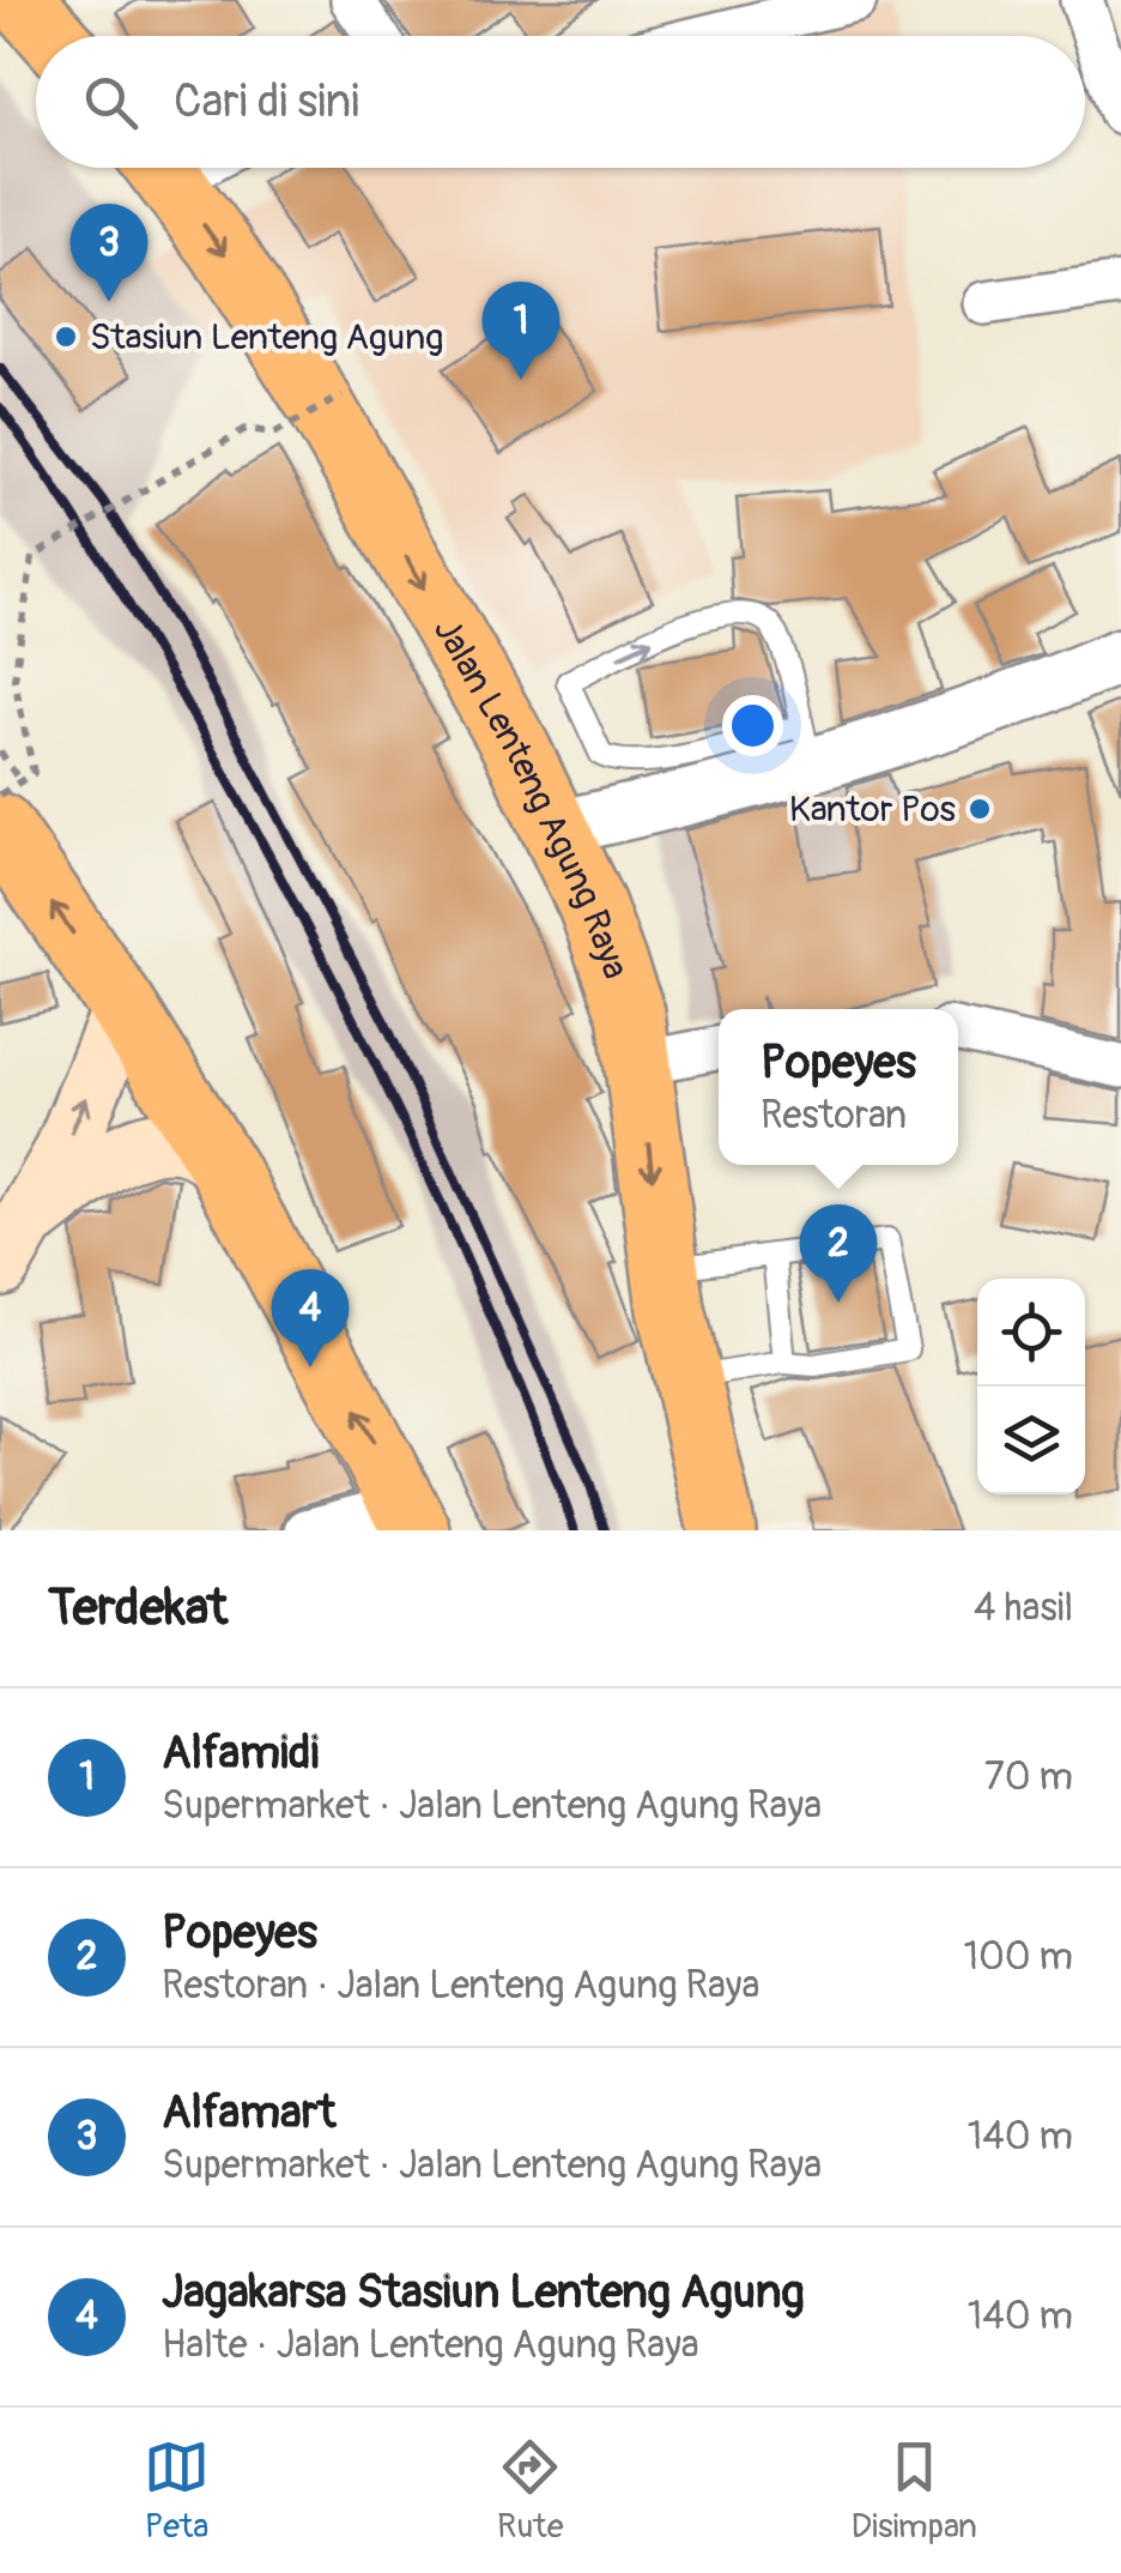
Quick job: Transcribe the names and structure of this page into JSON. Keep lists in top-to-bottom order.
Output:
{
  "streets": {
    "main road": ["Jalan Lenteng Agung Raya"]
  },
  "places": ["Stasiun Lenteng Agung", "Kantor Pos"],
  "page": {
    "search": "Cari di sini",
    "pins": [
      "3",
      "1",
      "2",
      "4"
    ],
    "popup": ["Popeyes", "Restoran"],
    "heading": ["Terdekat", "4 hasil"],
    "list": [
      {
        "mark": "1",
        "name": "Alfamidi",
        "note": "Supermarket · Jalan Lenteng Agung Raya",
        "value": "70 m"
      },
      {
        "mark": "2",
        "name": "Popeyes",
        "note": "Restoran · Jalan Lenteng Agung Raya",
        "value": "100 m"
      },
      {
        "mark": "3",
        "name": "Alfamart",
        "note": "Supermarket · Jalan Lenteng Agung Raya",
        "value": "140 m"
      },
      {
        "mark": "4",
        "name": "Jagakarsa Stasiun Lenteng Agung",
        "note": "Halte · Jalan Lenteng Agung Raya",
        "value": "140 m"
      }
    ],
    "nav": ["Peta", "Rute", "Disimpan"]
  }
}
